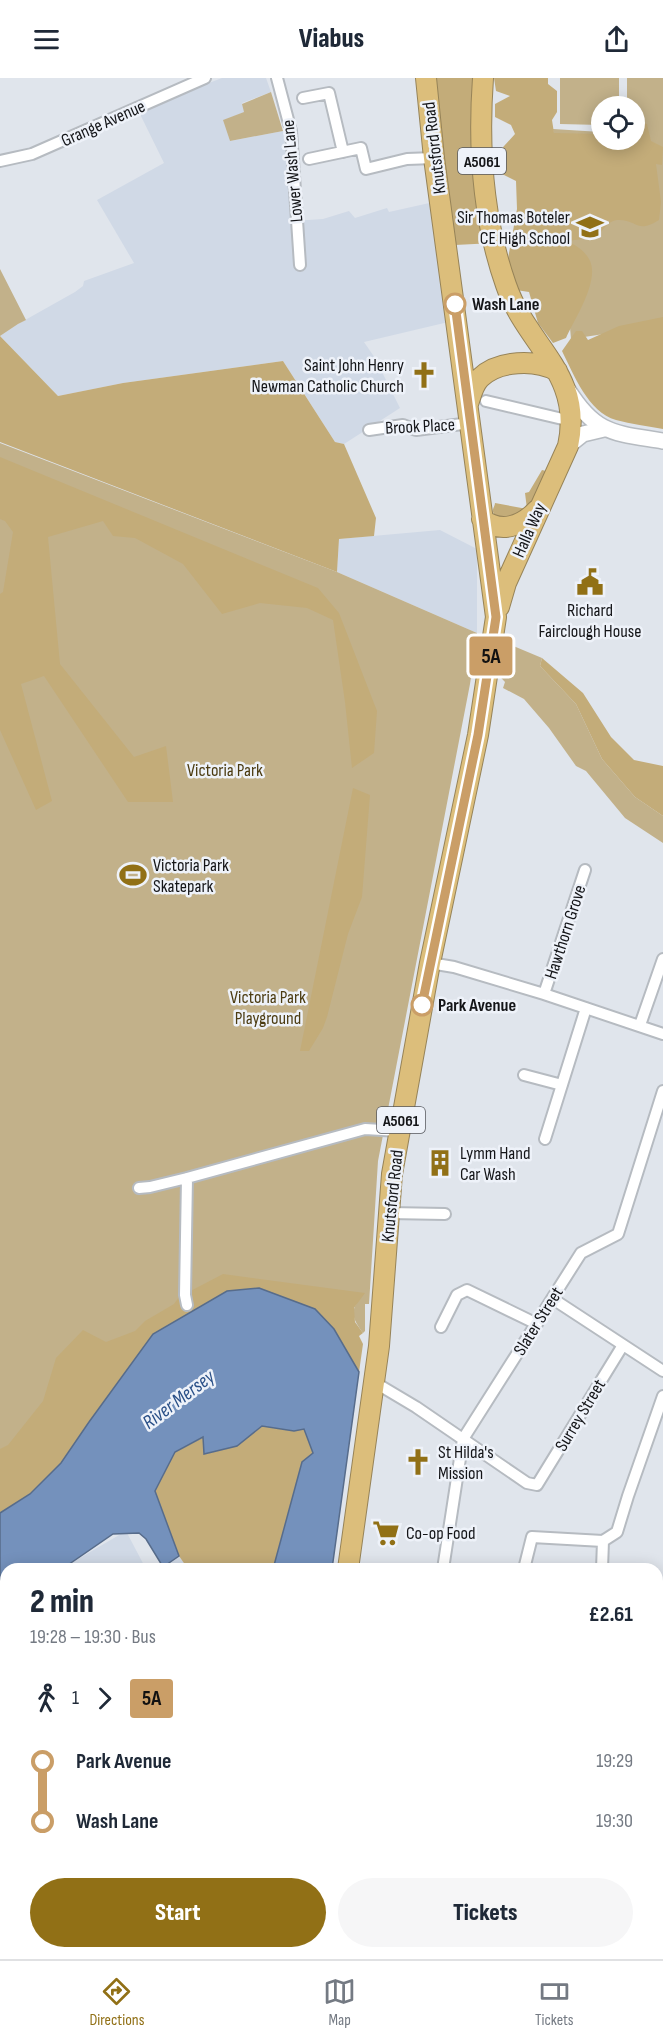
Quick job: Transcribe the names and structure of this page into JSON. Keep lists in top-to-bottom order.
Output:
{
  "streets": {
    "highway": ["Knutsford Road", "A5061", "Halla Way"],
    "street": [
      "Grange Avenue",
      "Lower Wash Lane",
      "Brook Place",
      "Hawthorn Grove",
      "Slater Street",
      "Surrey Street"
    ]
  },
  "crossings": [
    ["Knutsford Road", "A5061"],
    ["Knutsford Road", "Brook Place"],
    ["Knutsford Road", "Halla Way"],
    ["A5061", "Halla Way"],
    ["Slater Street", "Surrey Street"]
  ],
  "water": ["River Mersey"],
  "parks": ["Victoria Park", "Victoria Park Playground"],
  "places": {
    "school or university": ["Sir Thomas Boteler CE High School"],
    "other": ["Wash Lane", "Park Avenue"],
    "church": ["Saint John Henry Newman Catholic Church", "St Hilda's Mission"],
    "public building": ["Richard Fairclough House"],
    "sports": ["Victoria Park Skatepark"],
    "building": ["Lymm Hand Car Wash"],
    "supermarket": ["Co-op Food"]
  },
  "lines": ["bus line 5A"],
  "page": {
    "header": "Viabus",
    "on_map": "5A",
    "heading": ["2 min", "19:28 – 19:30 · Bus", "£2.61"],
    "legs": ["1", "5A"],
    "list": [
      {
        "name": "Park Avenue",
        "value": "19:29"
      },
      {
        "name": "Wash Lane",
        "value": "19:30"
      }
    ],
    "buttons": ["Start", "Tickets"],
    "tabs": ["Directions", "Map", "Tickets"]
  }
}
